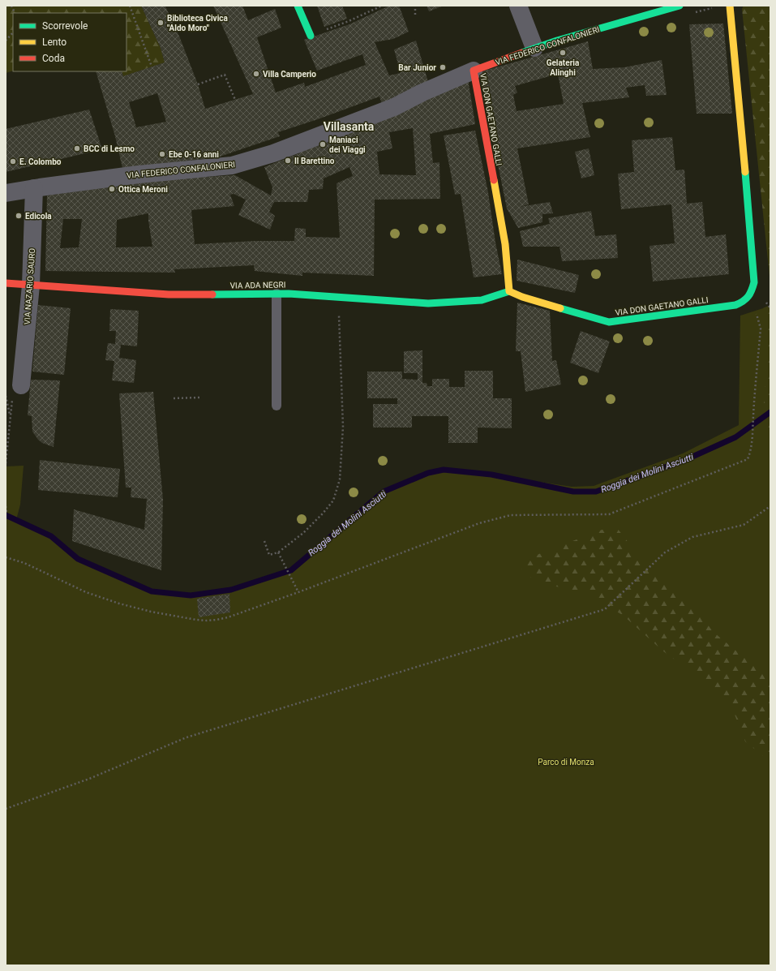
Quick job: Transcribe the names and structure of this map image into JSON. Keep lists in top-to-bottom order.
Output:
{
  "streets": {
    "street": [
      "VIA FEDERICO CONFALONIERI",
      "VIA DON GAETANO GALLI",
      "VIA ADA NEGRI",
      "VIA NAZARIO SAURO"
    ]
  },
  "crossings": [
    ["VIA FEDERICO CONFALONIERI", "VIA DON GAETANO GALLI"],
    ["VIA FEDERICO CONFALONIERI", "VIA NAZARIO SAURO"],
    ["VIA DON GAETANO GALLI", "VIA ADA NEGRI"],
    ["VIA ADA NEGRI", "VIA NAZARIO SAURO"]
  ],
  "districts": ["Villasanta"],
  "water": ["Roggia dei Molini Asciutti"],
  "parks": ["Parco di Monza"],
  "places": [
    "Biblioteca Civica \"Aldo Moro\"",
    "Gelateria Alinghi",
    "Bar Junior",
    "Villa Camperio",
    "Maniaci dei Viaggi",
    "BCC di Lesmo",
    "Ebe 0-16 anni",
    "Il Barettino",
    "E. Colombo",
    "Ottica Meroni",
    "Edicola"
  ],
  "legend": ["Scorrevole", "Lento", "Coda"]
}
